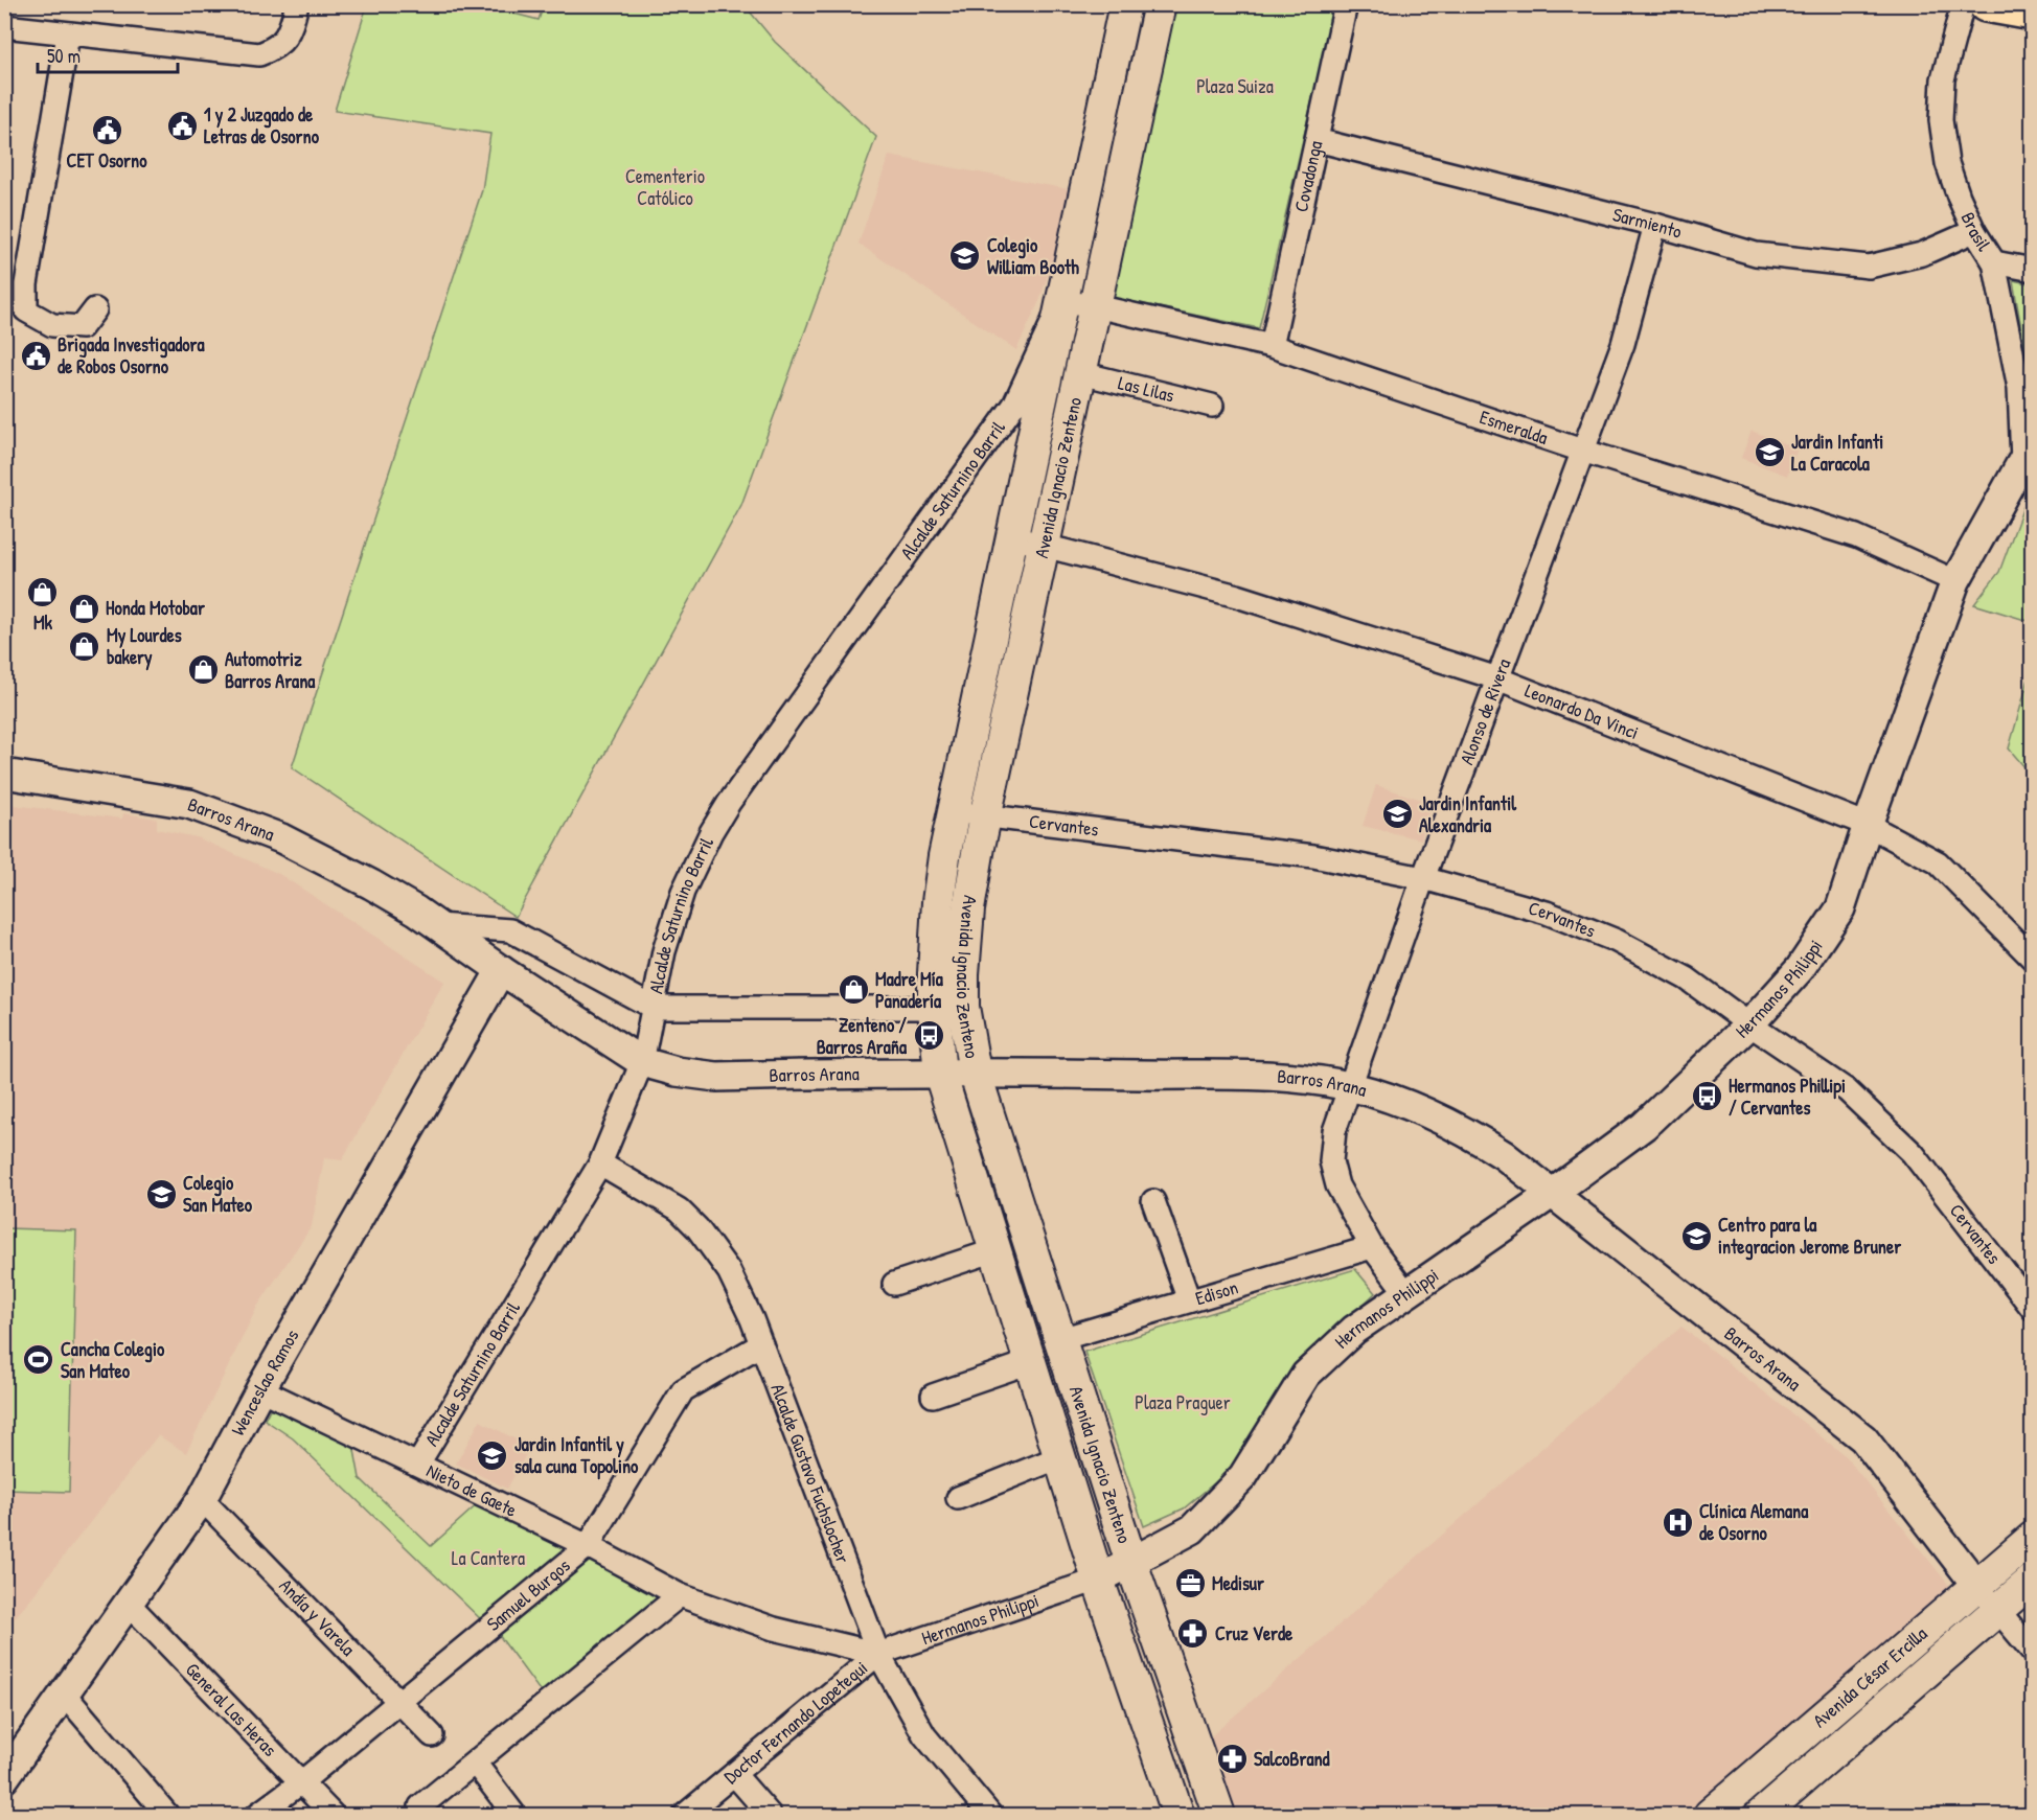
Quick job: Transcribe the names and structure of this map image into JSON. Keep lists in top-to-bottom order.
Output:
{
  "streets": {
    "main road": ["Avenida Ignacio Zenteno", "Avenida César Ercilla"],
    "street": [
      "Covadonga",
      "Sarmiento",
      "Brasil",
      "Las Lilas",
      "Esmeralda",
      "Alcalde Saturnino Barril",
      "Alonso de Rivera",
      "Leonardo Da Vinci",
      "Barros Arana",
      "Cervantes",
      "Hermanos Philippi",
      "Edison",
      "Wenceslao Ramos",
      "Alcalde Gustavo Fuchslocher",
      "Nieto de Gaete",
      "Samuel Burgos",
      "Andía y Varela",
      "General Las Heras",
      "Doctor Fernando Lopetegui"
    ]
  },
  "crossings": [
    ["Covadonga", "Sarmiento"],
    ["Covadonga", "Esmeralda"],
    ["Sarmiento", "Brasil"],
    ["Sarmiento", "Alonso de Rivera"],
    ["Brasil", "Hermanos Philippi"],
    ["Las Lilas", "Avenida Ignacio Zenteno"],
    ["Esmeralda", "Avenida Ignacio Zenteno"],
    ["Esmeralda", "Alonso de Rivera"],
    ["Esmeralda", "Hermanos Philippi"],
    ["Avenida Ignacio Zenteno", "Alcalde Saturnino Barril"],
    ["Avenida Ignacio Zenteno", "Leonardo Da Vinci"],
    ["Avenida Ignacio Zenteno", "Barros Arana"],
    ["Avenida Ignacio Zenteno", "Cervantes"],
    ["Avenida Ignacio Zenteno", "Hermanos Philippi"],
    ["Avenida Ignacio Zenteno", "Edison"],
    ["Alcalde Saturnino Barril", "Barros Arana"],
    ["Alcalde Saturnino Barril", "Alcalde Gustavo Fuchslocher"],
    ["Alcalde Saturnino Barril", "Nieto de Gaete"],
    ["Alonso de Rivera", "Leonardo Da Vinci"],
    ["Alonso de Rivera", "Barros Arana"],
    ["Alonso de Rivera", "Cervantes"],
    ["Alonso de Rivera", "Hermanos Philippi"],
    ["Alonso de Rivera", "Edison"],
    ["Leonardo Da Vinci", "Hermanos Philippi"],
    ["Barros Arana", "Hermanos Philippi"],
    ["Barros Arana", "Wenceslao Ramos"],
    ["Barros Arana", "Avenida César Ercilla"],
    ["Cervantes", "Hermanos Philippi"],
    ["Hermanos Philippi", "Alcalde Gustavo Fuchslocher"],
    ["Hermanos Philippi", "Doctor Fernando Lopetegui"],
    ["Wenceslao Ramos", "Nieto de Gaete"],
    ["Wenceslao Ramos", "Andía y Varela"],
    ["Wenceslao Ramos", "General Las Heras"],
    ["Alcalde Gustavo Fuchslocher", "Samuel Burgos"],
    ["Alcalde Gustavo Fuchslocher", "Doctor Fernando Lopetegui"],
    ["Nieto de Gaete", "Samuel Burgos"],
    ["Samuel Burgos", "Andía y Varela"],
    ["Samuel Burgos", "General Las Heras"]
  ],
  "parks": [
    "Plaza Suiza",
    "Cementerio Católico",
    "Plaza Praguer",
    "La Cantera"
  ],
  "places": {
    "public building": ["1 y 2 Juzgado de Letras de Osorno", "CET Osorno", "Brigada Investigadora de Robos Osorno"],
    "school or university": [
      "Colegio William Booth",
      "Jardin Infanti La Caracola",
      "Jardin Infantil Alexandria",
      "Colegio San Mateo",
      "Centro para la integracion Jerome Bruner",
      "Jardin Infantil y sala cuna Topolino"
    ],
    "shop": [
      "Mk",
      "Honda Motobar",
      "My Lourdes bakery",
      "Automotriz Barros Arana",
      "Madre Mía Panadería"
    ],
    "bus stop": ["Zenteno / Barros Araña", "Hermanos Phillipi / Cervantes"],
    "sports": ["Cancha Colegio San Mateo"],
    "hospital": ["Clínica Alemana de Osorno"],
    "office": ["Medisur"],
    "pharmacy": ["Cruz Verde", "SalcoBrand"]
  },
  "scale_bar": "50 m"
}
